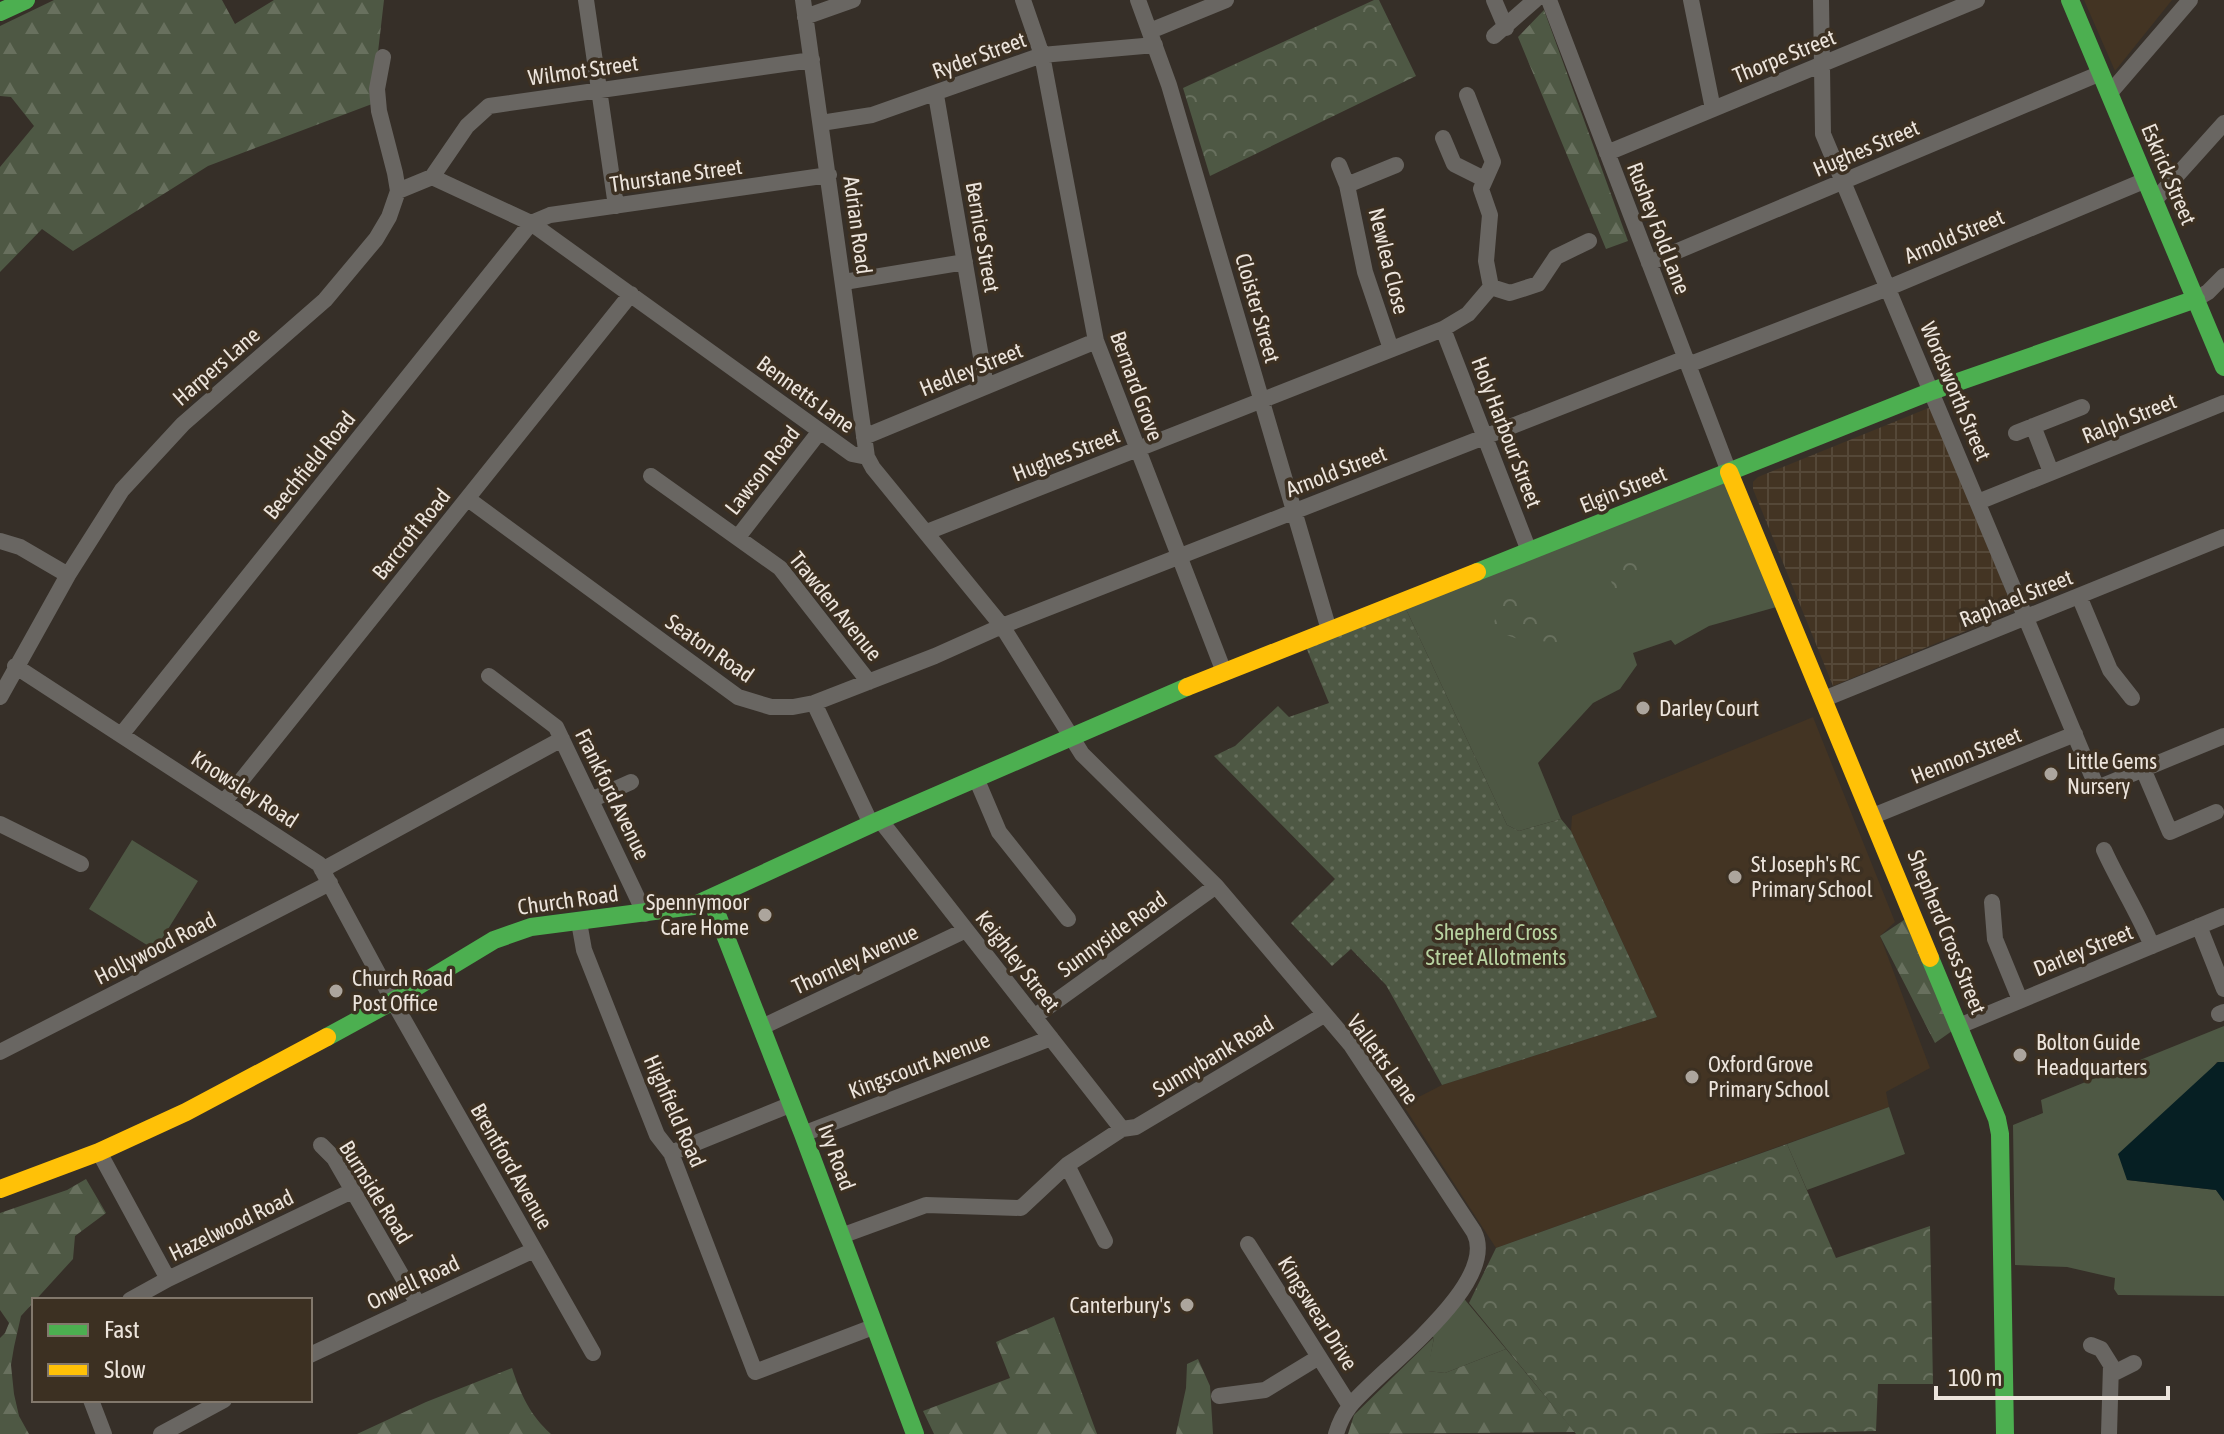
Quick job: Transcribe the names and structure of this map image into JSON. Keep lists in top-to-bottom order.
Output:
{
  "streets": {
    "main road": [
      "Eskrick Street",
      "Elgin Street",
      "Church Road",
      "Shepherd Cross Street",
      "Ivy Road"
    ],
    "street": [
      "Ryder Street",
      "Thorpe Street",
      "Wilmot Street",
      "Hughes Street",
      "Thurstane Street",
      "Adrian Road",
      "Rushey Fold Lane",
      "Arnold Street",
      "Bernice Street",
      "Newlea Close",
      "Cloister Street",
      "Harpers Lane",
      "Hedley Street",
      "Bernard Grove",
      "Wordsworth Street",
      "Bennetts Lane",
      "Ralph Street",
      "Holy Harbour Street",
      "Beechfield Road",
      "Lawson Road",
      "Barcroft Road",
      "Raphael Street",
      "Trawden Avenue",
      "Seaton Road",
      "Hennon Street",
      "Knowsley Road",
      "Frankford Avenue",
      "Sunnyside Road",
      "Hollywood Road",
      "Darley Street",
      "Thornley Avenue",
      "Keighley Street",
      "Sunnybank Road",
      "Valletts Lane",
      "Kingscourt Avenue",
      "Highfield Road",
      "Brentford Avenue",
      "Burnside Road",
      "Hazelwood Road",
      "Orwell Road",
      "Kingswear Drive"
    ]
  },
  "crossings": [
    ["Ryder Street", "Adrian Road"],
    ["Ryder Street", "Bernice Street"],
    ["Ryder Street", "Cloister Street"],
    ["Ryder Street", "Bernard Grove"],
    ["Thorpe Street", "Rushey Fold Lane"],
    ["Thorpe Street", "Wordsworth Street"],
    ["Wilmot Street", "Adrian Road"],
    ["Wilmot Street", "Bennetts Lane"],
    ["Hughes Street", "Eskrick Street"],
    ["Hughes Street", "Rushey Fold Lane"],
    ["Hughes Street", "Newlea Close"],
    ["Hughes Street", "Cloister Street"],
    ["Hughes Street", "Bernard Grove"],
    ["Hughes Street", "Wordsworth Street"],
    ["Hughes Street", "Bennetts Lane"],
    ["Hughes Street", "Holy Harbour Street"],
    ["Eskrick Street", "Arnold Street"],
    ["Eskrick Street", "Elgin Street"],
    ["Thurstane Street", "Adrian Road"],
    ["Thurstane Street", "Bennetts Lane"],
    ["Thurstane Street", "Beechfield Road"],
    ["Adrian Road", "Hedley Street"],
    ["Adrian Road", "Bennetts Lane"],
    ["Rushey Fold Lane", "Arnold Street"],
    ["Rushey Fold Lane", "Elgin Street"],
    ["Rushey Fold Lane", "Shepherd Cross Street"],
    ["Arnold Street", "Cloister Street"],
    ["Arnold Street", "Bernard Grove"],
    ["Arnold Street", "Wordsworth Street"],
    ["Arnold Street", "Bennetts Lane"],
    ["Arnold Street", "Holy Harbour Street"],
    ["Arnold Street", "Seaton Road"],
    ["Bernice Street", "Hedley Street"],
    ["Cloister Street", "Elgin Street"],
    ["Harpers Lane", "Knowsley Road"],
    ["Hedley Street", "Bernard Grove"],
    ["Bernard Grove", "Elgin Street"],
    ["Wordsworth Street", "Ralph Street"],
    ["Wordsworth Street", "Elgin Street"],
    ["Wordsworth Street", "Raphael Street"],
    ["Wordsworth Street", "Hennon Street"],
    ["Bennetts Lane", "Beechfield Road"],
    ["Bennetts Lane", "Lawson Road"],
    ["Bennetts Lane", "Elgin Street"],
    ["Bennetts Lane", "Barcroft Road"],
    ["Bennetts Lane", "Seaton Road"],
    ["Bennetts Lane", "Church Road"],
    ["Bennetts Lane", "Valletts Lane"],
    ["Holy Harbour Street", "Elgin Street"],
    ["Beechfield Road", "Knowsley Road"],
    ["Lawson Road", "Trawden Avenue"],
    ["Elgin Street", "Church Road"],
    ["Elgin Street", "Shepherd Cross Street"],
    ["Elgin Street", "Valletts Lane"],
    ["Barcroft Road", "Seaton Road"],
    ["Barcroft Road", "Knowsley Road"],
    ["Raphael Street", "Shepherd Cross Street"],
    ["Trawden Avenue", "Seaton Road"],
    ["Seaton Road", "Keighley Street"],
    ["Hennon Street", "Shepherd Cross Street"],
    ["Knowsley Road", "Church Road"],
    ["Knowsley Road", "Hollywood Road"],
    ["Knowsley Road", "Brentford Avenue"],
    ["Frankford Avenue", "Church Road"],
    ["Frankford Avenue", "Hollywood Road"],
    ["Church Road", "Keighley Street"],
    ["Church Road", "Valletts Lane"],
    ["Church Road", "Highfield Road"],
    ["Church Road", "Ivy Road"],
    ["Church Road", "Brentford Avenue"],
    ["Shepherd Cross Street", "Darley Street"],
    ["Sunnyside Road", "Keighley Street"],
    ["Sunnyside Road", "Valletts Lane"],
    ["Thornley Avenue", "Keighley Street"],
    ["Thornley Avenue", "Ivy Road"],
    ["Keighley Street", "Sunnybank Road"],
    ["Keighley Street", "Kingscourt Avenue"],
    ["Sunnybank Road", "Valletts Lane"],
    ["Sunnybank Road", "Ivy Road"],
    ["Valletts Lane", "Kingswear Drive"],
    ["Kingscourt Avenue", "Ivy Road"],
    ["Highfield Road", "Ivy Road"],
    ["Brentford Avenue", "Orwell Road"],
    ["Burnside Road", "Hazelwood Road"],
    ["Burnside Road", "Orwell Road"]
  ],
  "parks": ["Shepherd Cross Street Allotments"],
  "places": [
    "Darley Court",
    "Little Gems Nursery",
    "St Joseph's RC Primary School",
    "Spennymoor Care Home",
    "Church Road Post Office",
    "Bolton Guide Headquarters",
    "Oxford Grove Primary School",
    "Canterbury's"
  ],
  "legend": ["Fast", "Slow"],
  "scale_bar": "100 m"
}
